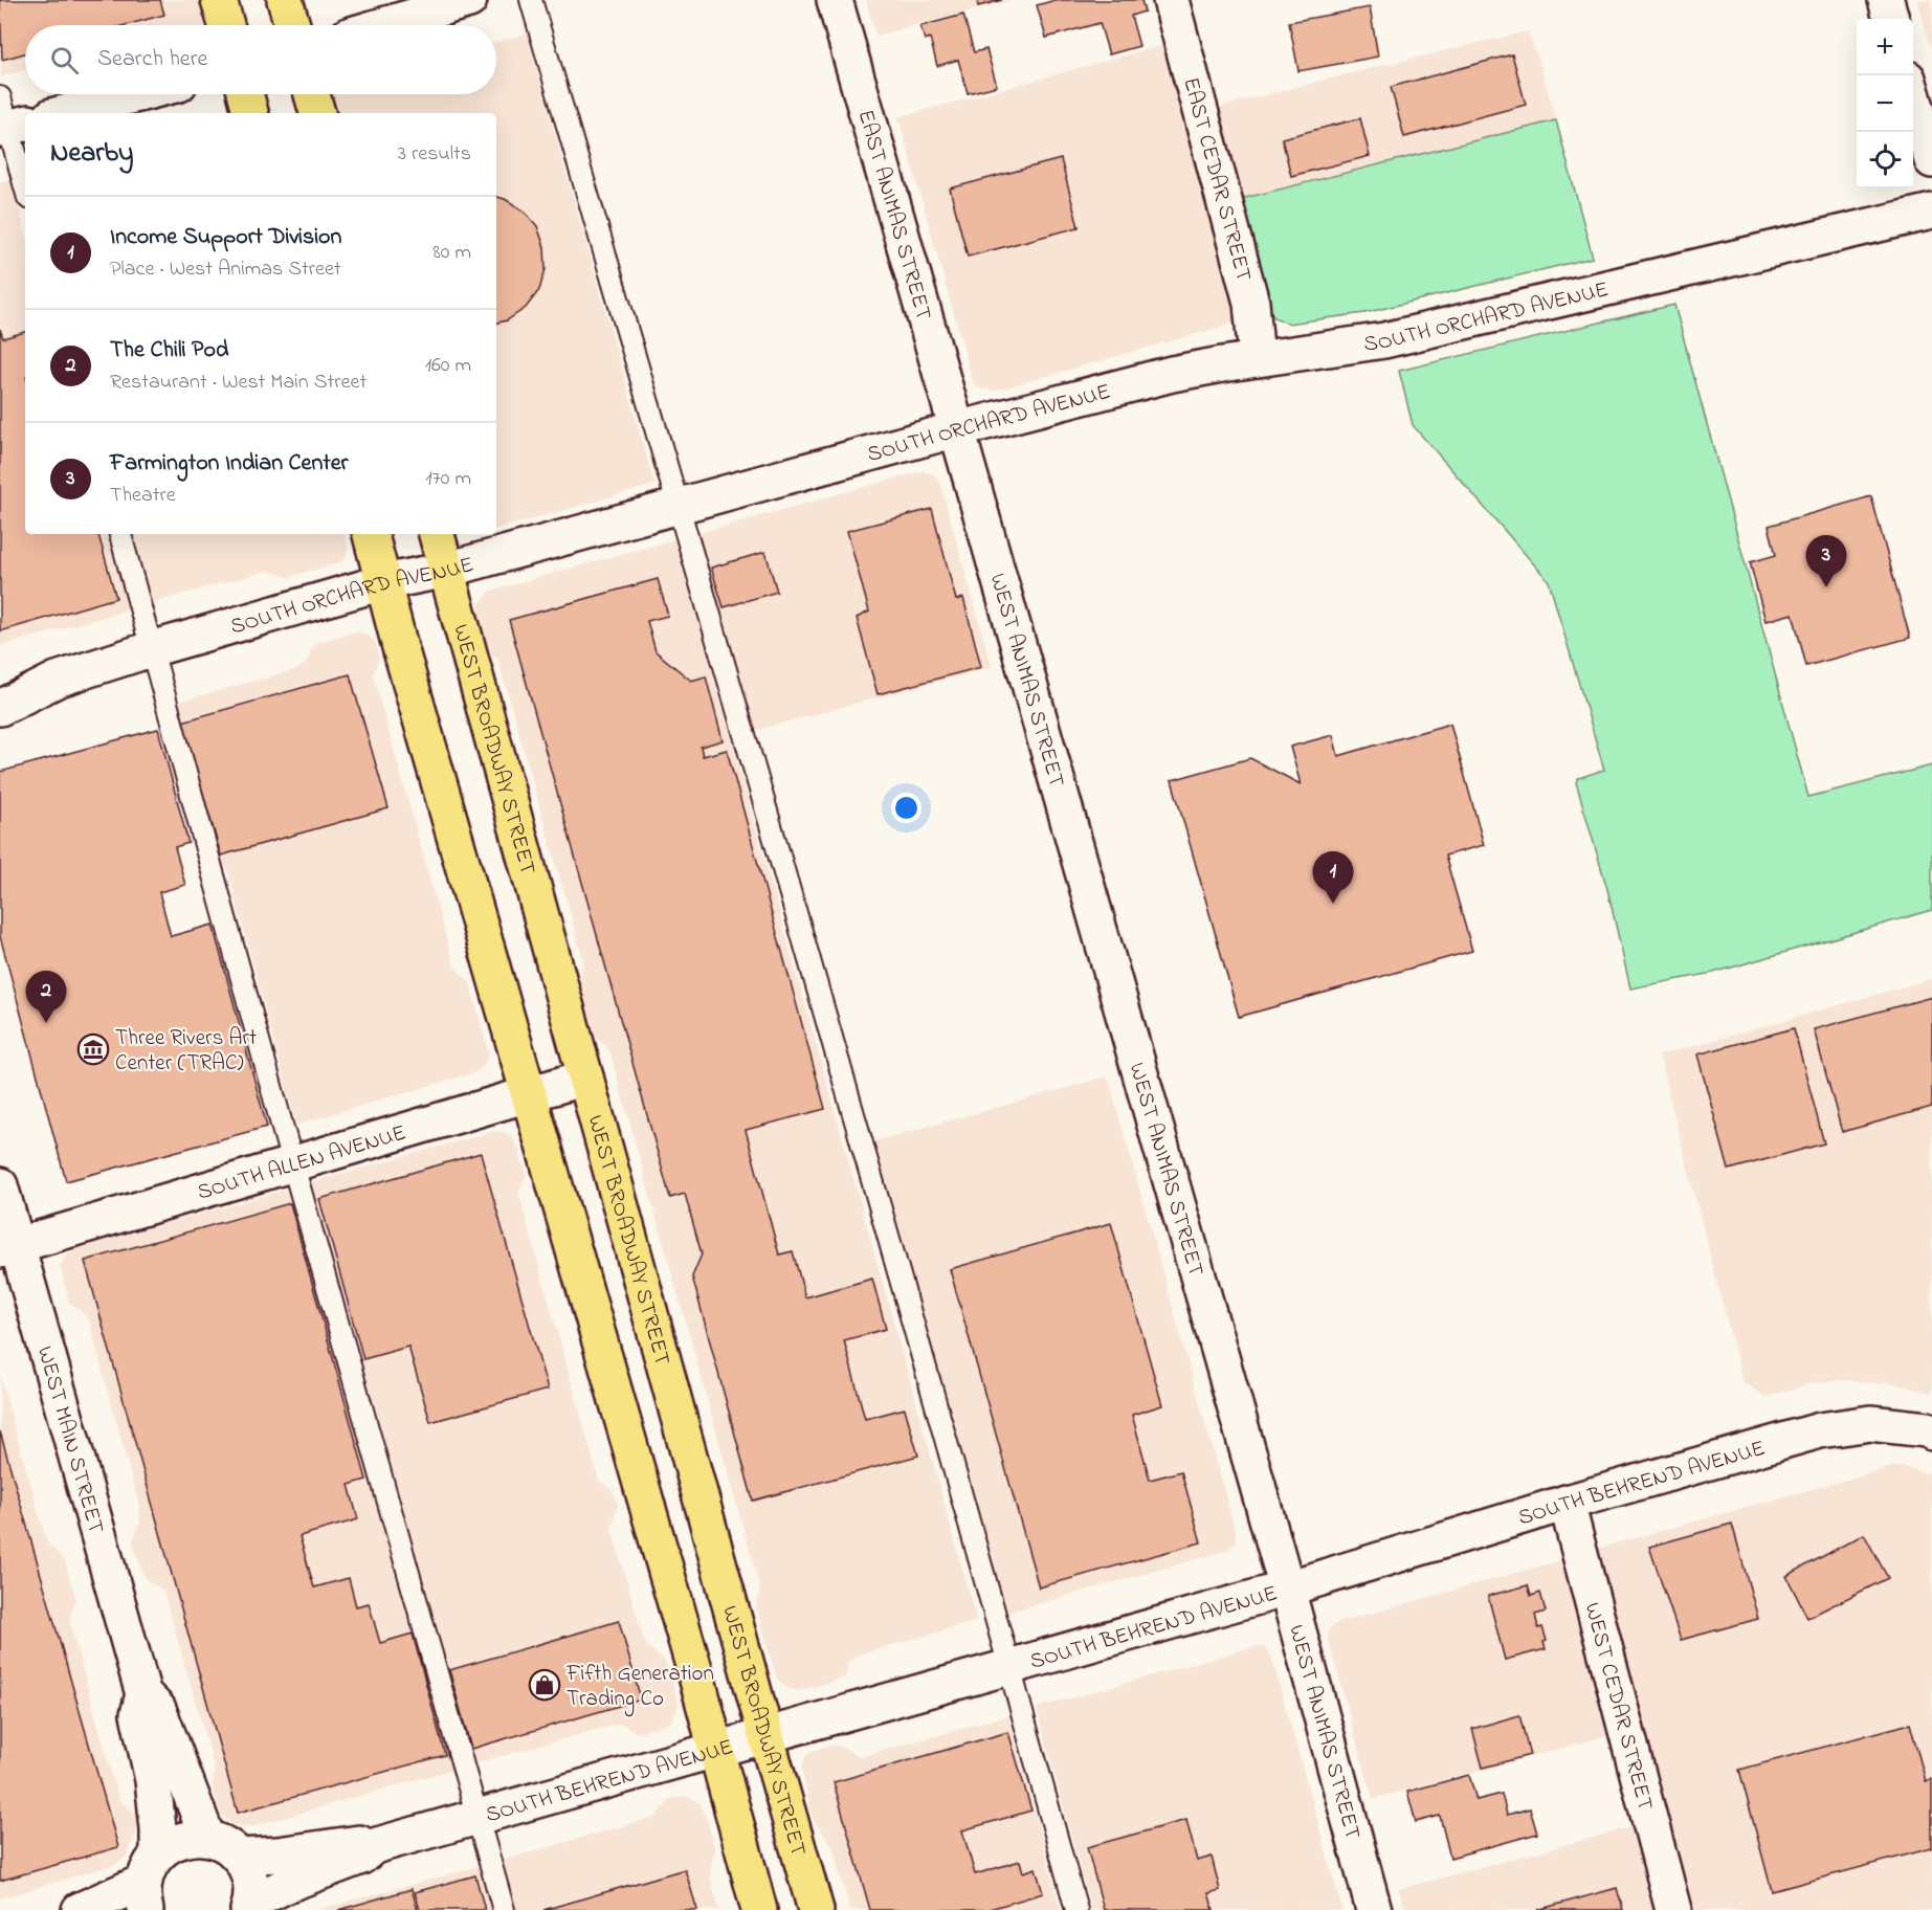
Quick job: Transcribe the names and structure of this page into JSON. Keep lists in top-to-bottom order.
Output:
{
  "streets": {
    "main road": ["WEST BROADWAY STREET"],
    "street": [
      "EAST CEDAR STREET",
      "EAST ANIMAS STREET",
      "SOUTH ORCHARD AVENUE",
      "WEST ANIMAS STREET",
      "SOUTH ALLEN AVENUE",
      "WEST MAIN STREET",
      "SOUTH BEHREND AVENUE",
      "WEST CEDAR STREET"
    ]
  },
  "crossings": [
    ["EAST CEDAR STREET", "SOUTH ORCHARD AVENUE"],
    ["EAST ANIMAS STREET", "SOUTH ORCHARD AVENUE"],
    ["EAST ANIMAS STREET", "WEST ANIMAS STREET"],
    ["SOUTH ORCHARD AVENUE", "WEST ANIMAS STREET"],
    ["SOUTH ORCHARD AVENUE", "WEST BROADWAY STREET"],
    ["WEST ANIMAS STREET", "SOUTH BEHREND AVENUE"],
    ["WEST BROADWAY STREET", "SOUTH ALLEN AVENUE"],
    ["WEST BROADWAY STREET", "SOUTH BEHREND AVENUE"],
    ["SOUTH ALLEN AVENUE", "WEST MAIN STREET"],
    ["SOUTH BEHREND AVENUE", "WEST CEDAR STREET"]
  ],
  "places": {
    "museum": ["Three Rivers Art Center (TRAC)"],
    "shop": ["Fifth Generation Trading Co"]
  },
  "page": {
    "map_buttons": ["+", "−"],
    "search": "Search here",
    "heading": ["Nearby", "3 results"],
    "list": [
      {
        "mark": "1",
        "name": "Income Support Division",
        "note": "Place · West Animas Street",
        "value": "80 m"
      },
      {
        "mark": "2",
        "name": "The Chili Pod",
        "note": "Restaurant · West Main Street",
        "value": "160 m"
      },
      {
        "mark": "3",
        "name": "Farmington Indian Center",
        "note": "Theatre",
        "value": "170 m"
      }
    ],
    "pins": ["3", "1", "2"]
  }
}
